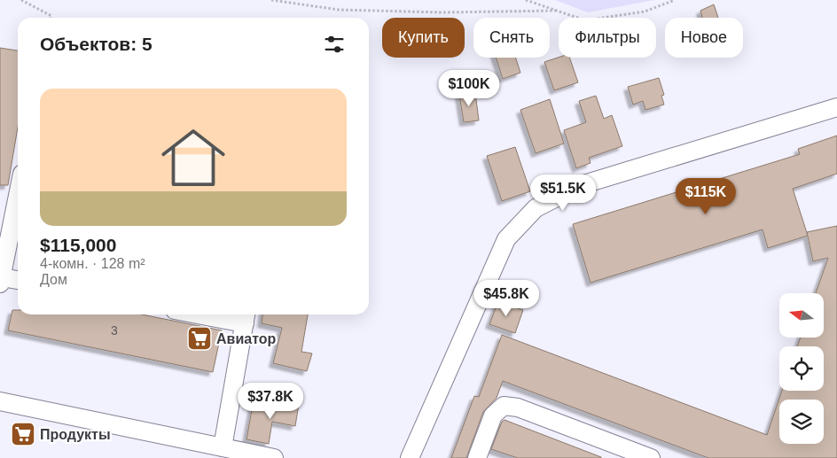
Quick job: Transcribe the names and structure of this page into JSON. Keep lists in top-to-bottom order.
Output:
{
  "places": {
    "supermarket": ["Авиатор", "Продукты"]
  },
  "house_numbers": ["3"],
  "north": "left",
  "page": {
    "chip": [
      "Купить",
      "Снять",
      "Фильтры",
      "Новое"
    ],
    "heading": "Объектов: 5",
    "price": [
      "$100K",
      "$51.5K",
      "$115K",
      "$45.8K",
      "$37.8K"
    ],
    "list": [
      {
        "name": "$115,000",
        "note": "4-комн. · 128 m² · Дом"
      }
    ]
  }
}
